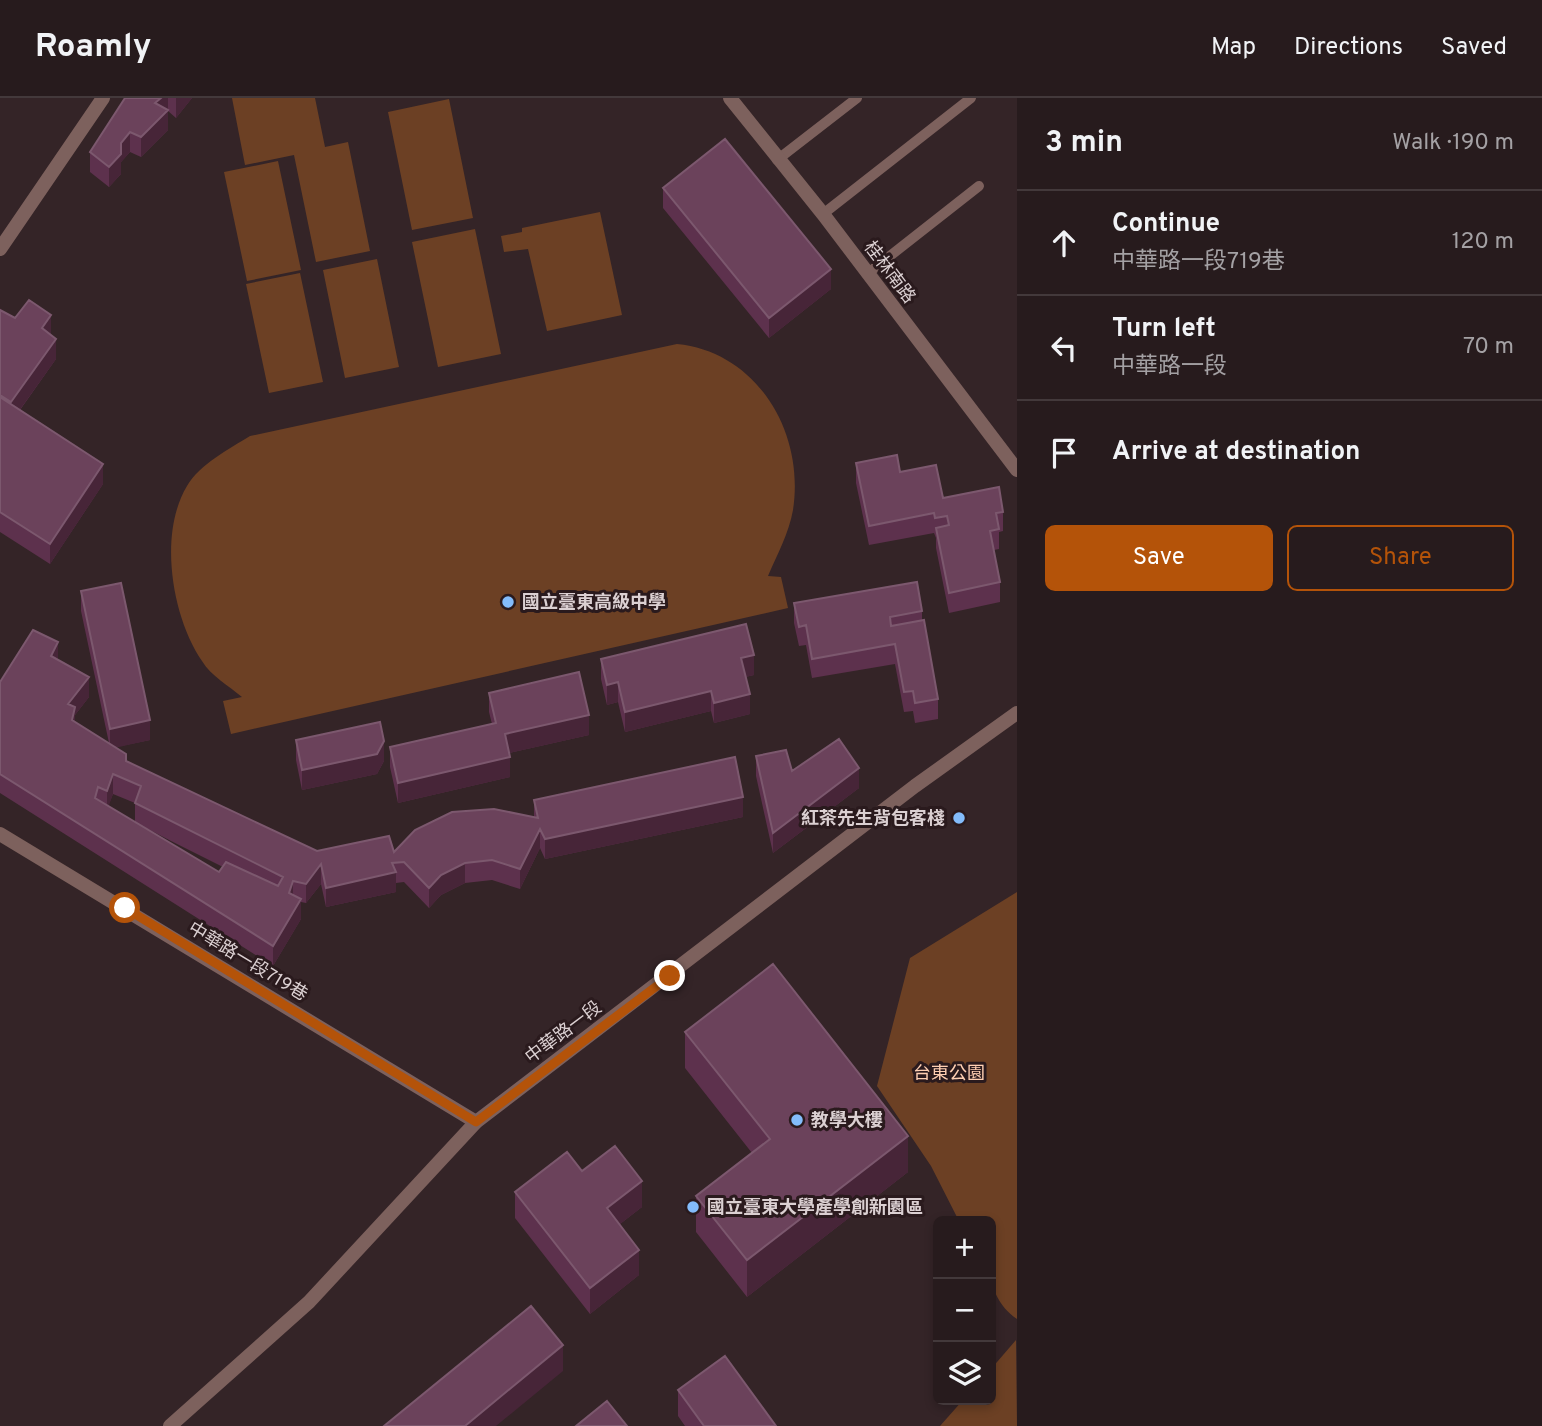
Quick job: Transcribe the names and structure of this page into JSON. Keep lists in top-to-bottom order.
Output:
{
  "streets": {
    "street": ["桂林南路", "中華路一段719巷", "中華路一段"]
  },
  "crossings": [
    ["中華路一段719巷", "中華路一段"]
  ],
  "parks": ["台東公園"],
  "places": [
    "國立臺東高級中學",
    "紅茶先生背包客棧",
    "教學大樓",
    "國立臺東大學產學創新園區"
  ],
  "page": {
    "header": "Roamly",
    "nav": ["Map", "Directions", "Saved"],
    "heading": ["3 min", "Walk · 190 m"],
    "list": [
      ["Continue", "中華路一段719巷", "120 m"],
      ["Turn left", "中華路一段", "70 m"],
      "Arrive at destination"
    ],
    "buttons": ["Save", "Share"],
    "map_buttons": ["+", "−"]
  }
}
